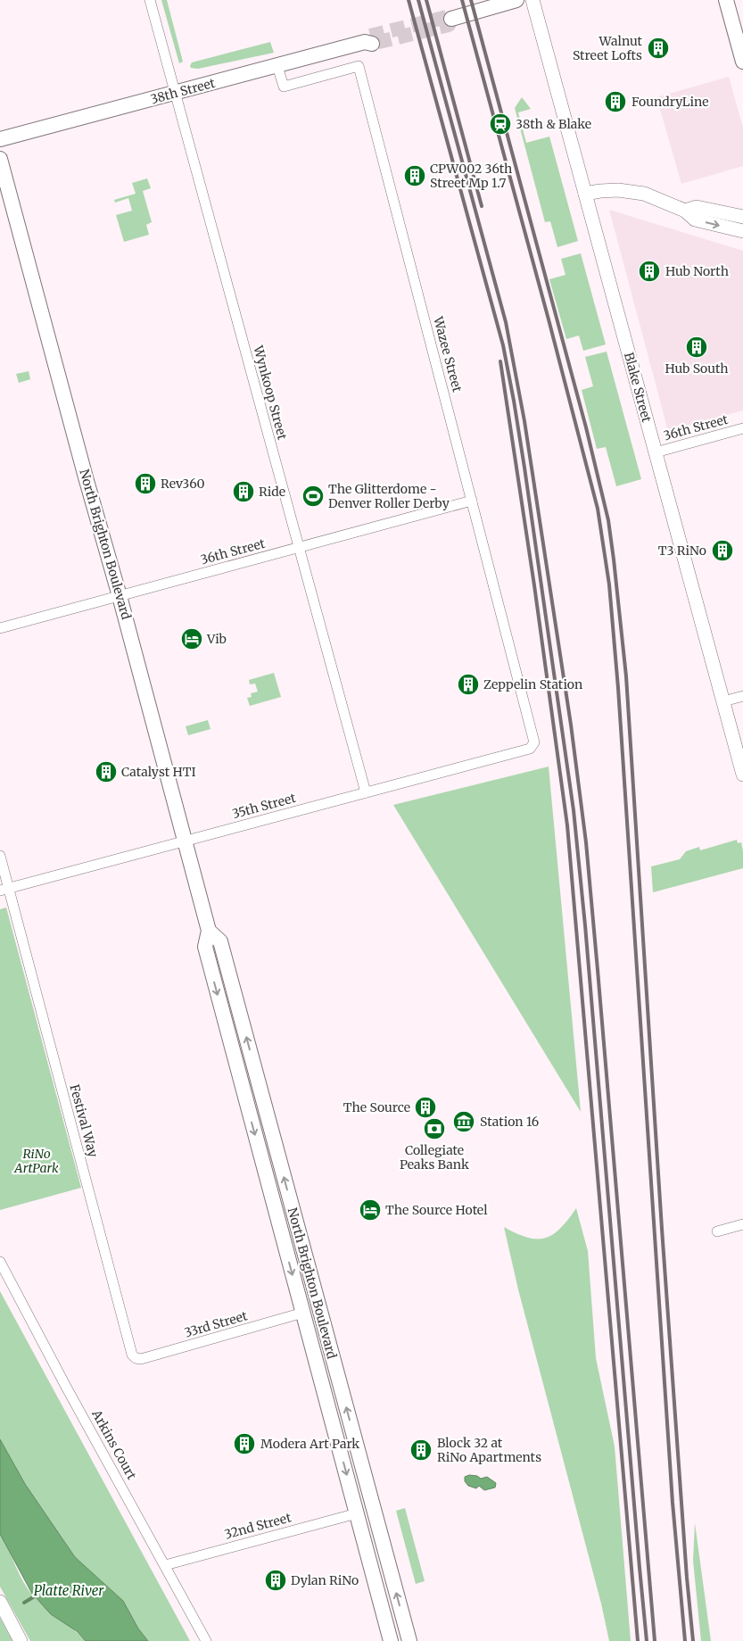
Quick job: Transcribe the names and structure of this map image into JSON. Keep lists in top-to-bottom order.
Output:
{
  "streets": {
    "main road": ["38th Street", "North Brighton Boulevard"],
    "street": [
      "Wazee Street",
      "Blake Street",
      "Wynkoop Street",
      "36th Street",
      "35th Street",
      "Festival Way",
      "33rd Street",
      "Arkins Court",
      "32nd Street"
    ]
  },
  "crossings": [
    ["38th Street", "Wazee Street"],
    ["38th Street", "Wynkoop Street"],
    ["Wazee Street", "36th Street"],
    ["Wazee Street", "35th Street"],
    ["Blake Street", "36th Street"],
    ["Wynkoop Street", "36th Street"],
    ["Wynkoop Street", "35th Street"],
    ["36th Street", "North Brighton Boulevard"],
    ["North Brighton Boulevard", "35th Street"],
    ["North Brighton Boulevard", "33rd Street"],
    ["North Brighton Boulevard", "32nd Street"],
    ["35th Street", "Festival Way"],
    ["Festival Way", "33rd Street"],
    ["Arkins Court", "32nd Street"]
  ],
  "water": ["Platte River"],
  "parks": ["RiNo ArtPark"],
  "places": {
    "building": [
      "Walnut Street Lofts",
      "FoundryLine",
      "CPW002 36th Street Mp 1.7",
      "Hub North",
      "Hub South",
      "Rev360",
      "Ride",
      "T3 RiNo",
      "Zeppelin Station",
      "Catalyst HTI",
      "The Source",
      "Modera Art Park",
      "Block 32 at RiNo Apartments",
      "Dylan RiNo"
    ],
    "station": ["38th & Blake"],
    "sports": ["The Glitterdome - Denver Roller Derby"],
    "hotel": ["Vib", "The Source Hotel"],
    "museum": ["Station 16"],
    "bank": ["Collegiate Peaks Bank"]
  }
}
